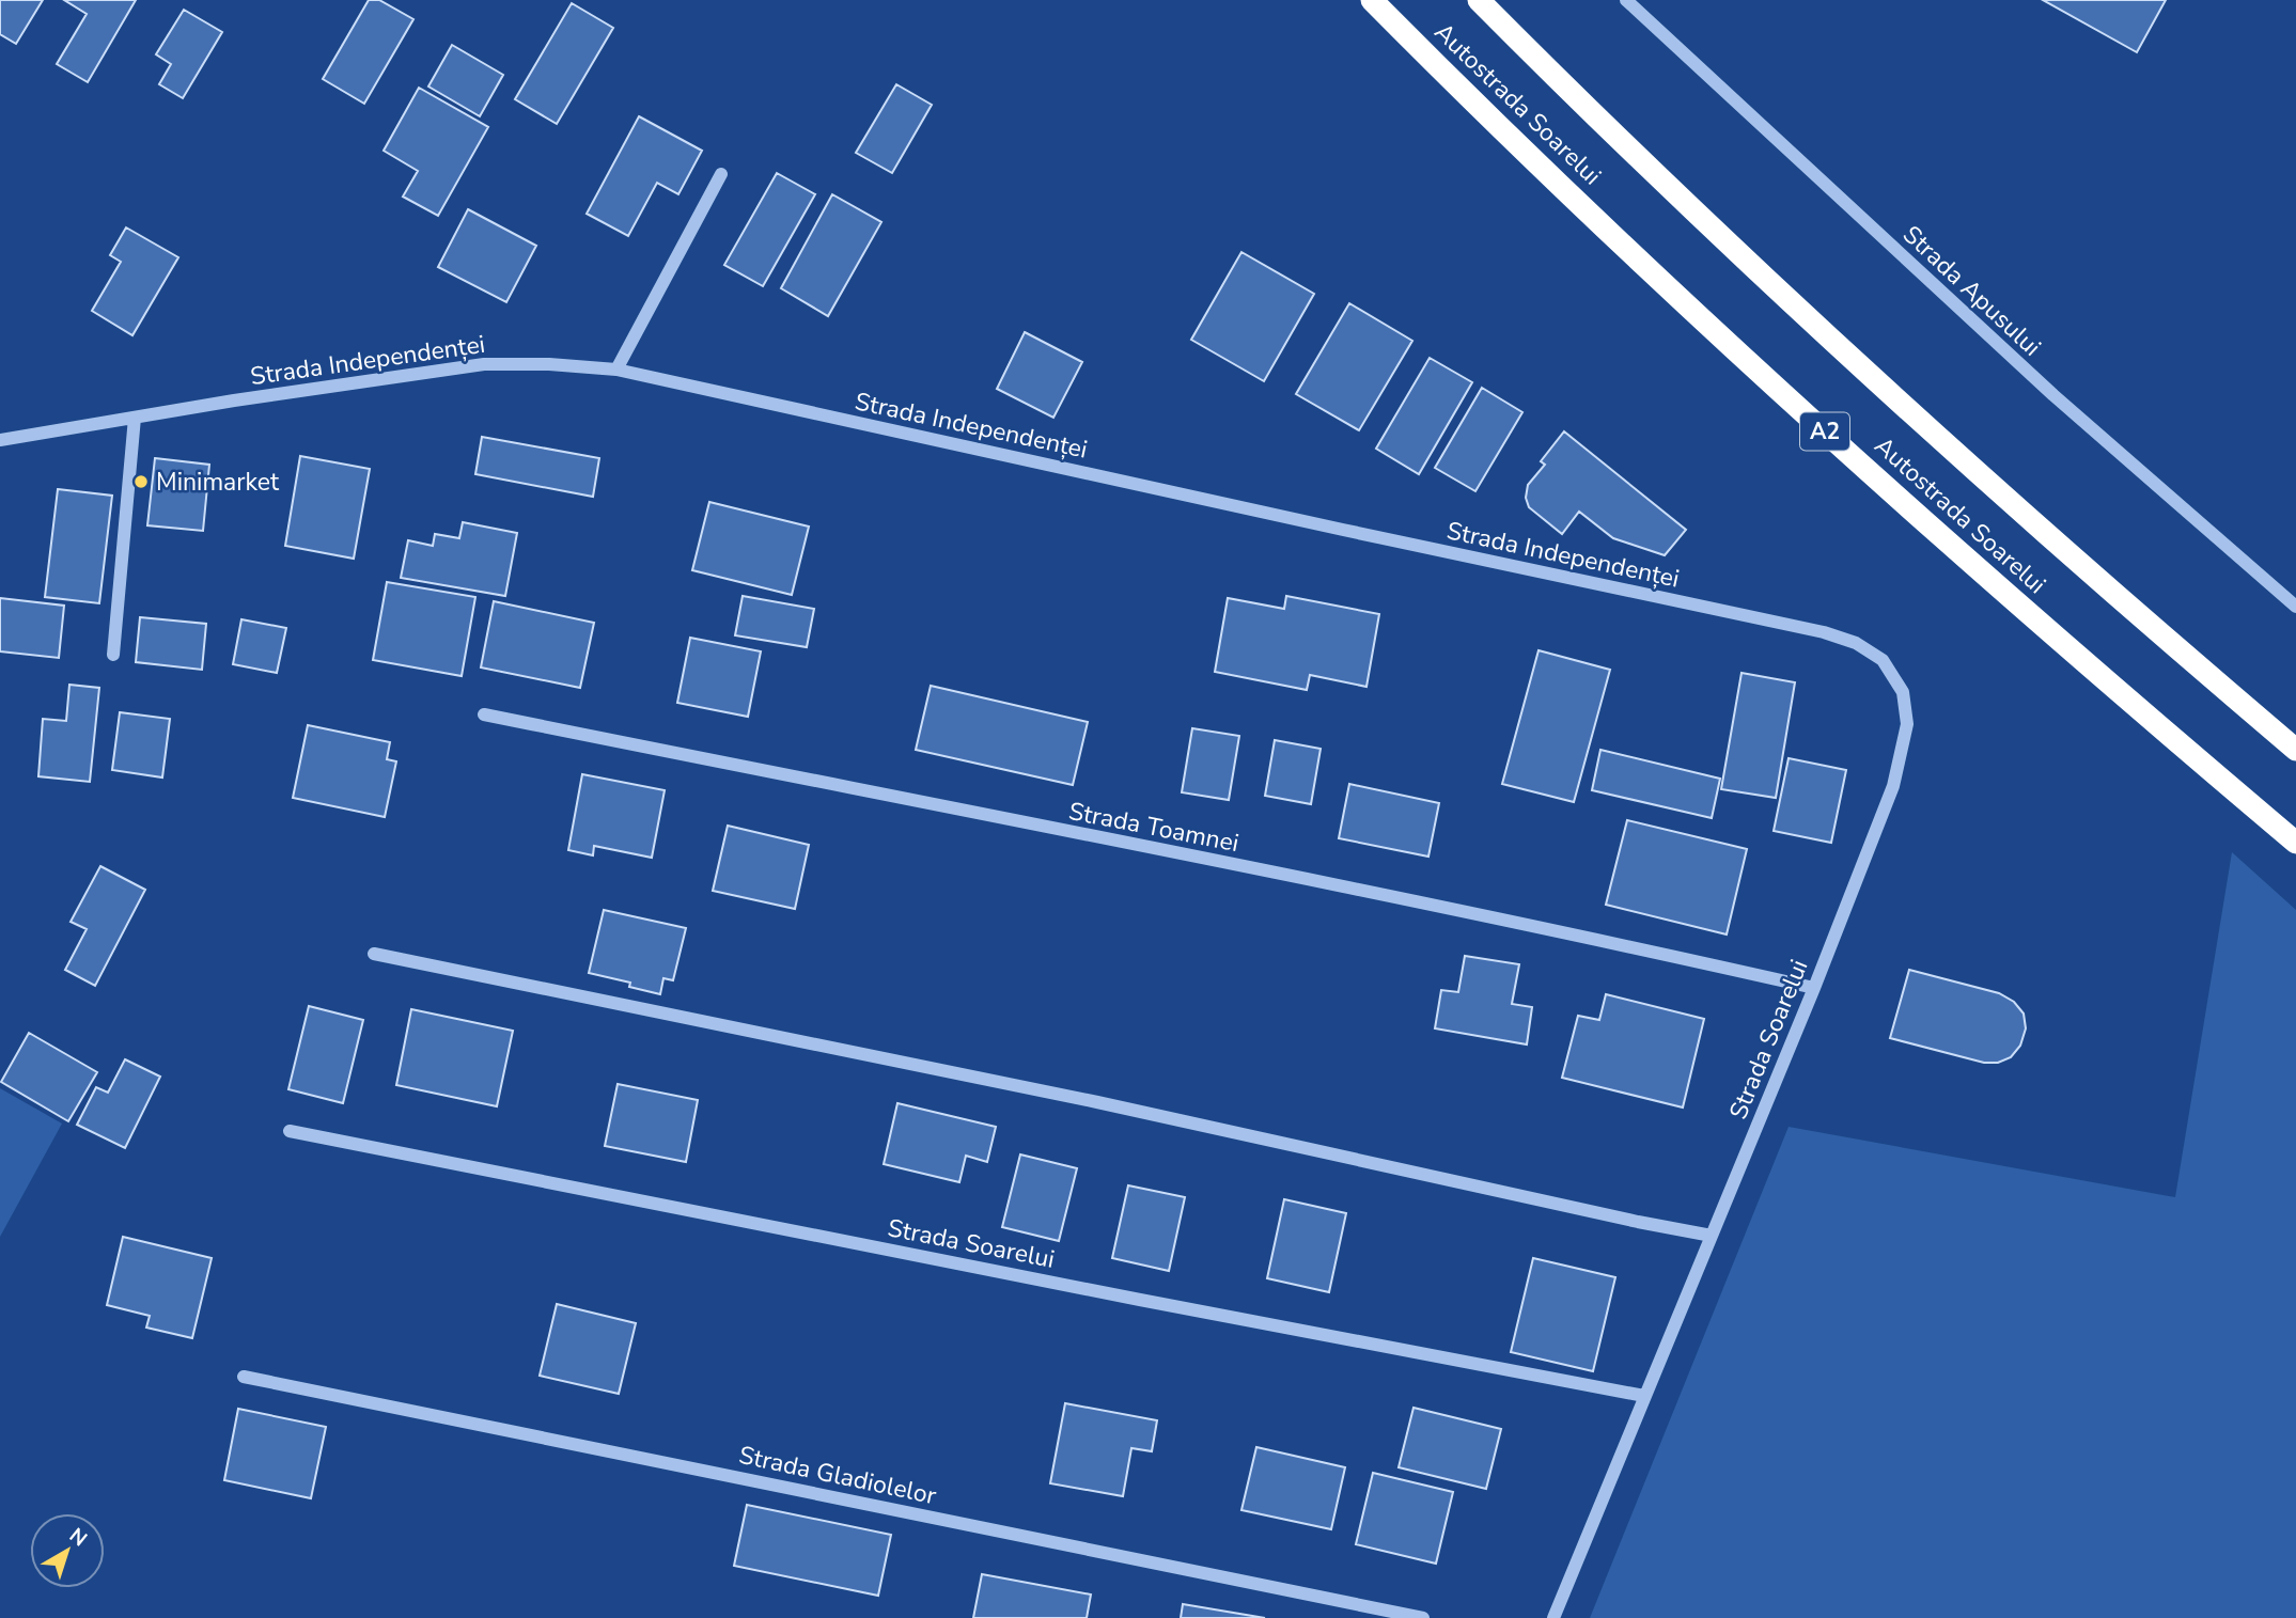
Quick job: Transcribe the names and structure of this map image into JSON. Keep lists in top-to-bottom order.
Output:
{
  "streets": {
    "highway": ["Autostrada Soarelui", "A2"],
    "street": [
      "Strada Apusului",
      "Strada Independenței",
      "Strada Toamnei",
      "Strada Soarelui",
      "Strada Gladiolelor"
    ]
  },
  "crossings": [
    ["Strada Independenței", "Strada Soarelui"],
    ["Strada Toamnei", "Strada Soarelui"]
  ],
  "places": ["Minimarket"],
  "north": "top right"
}
